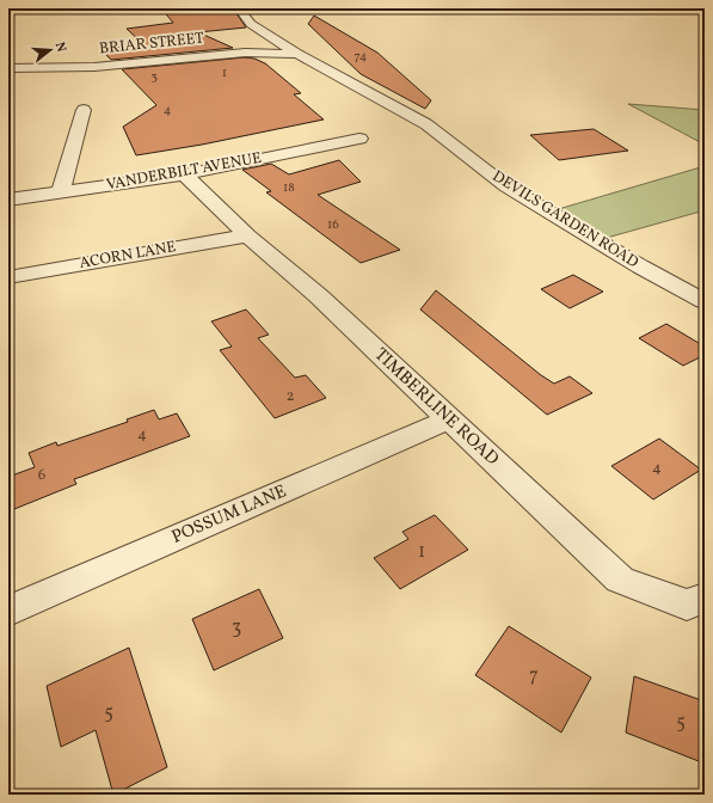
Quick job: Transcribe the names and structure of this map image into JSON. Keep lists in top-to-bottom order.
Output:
{
  "streets": {
    "street": [
      "BRIAR STREET",
      "VANDERBILT AVENUE",
      "DEVILS GARDEN ROAD",
      "ACORN LANE",
      "TIMBERLINE ROAD",
      "POSSUM LANE"
    ]
  },
  "crossings": [
    ["BRIAR STREET", "DEVILS GARDEN ROAD"],
    ["VANDERBILT AVENUE", "TIMBERLINE ROAD"],
    ["ACORN LANE", "TIMBERLINE ROAD"],
    ["TIMBERLINE ROAD", "POSSUM LANE"]
  ],
  "house_numbers": [
    "74",
    "1",
    "3",
    "4",
    "18",
    "16",
    "2",
    "4",
    "4",
    "6",
    "1",
    "3",
    "7",
    "5",
    "5"
  ],
  "north": "right"
}
